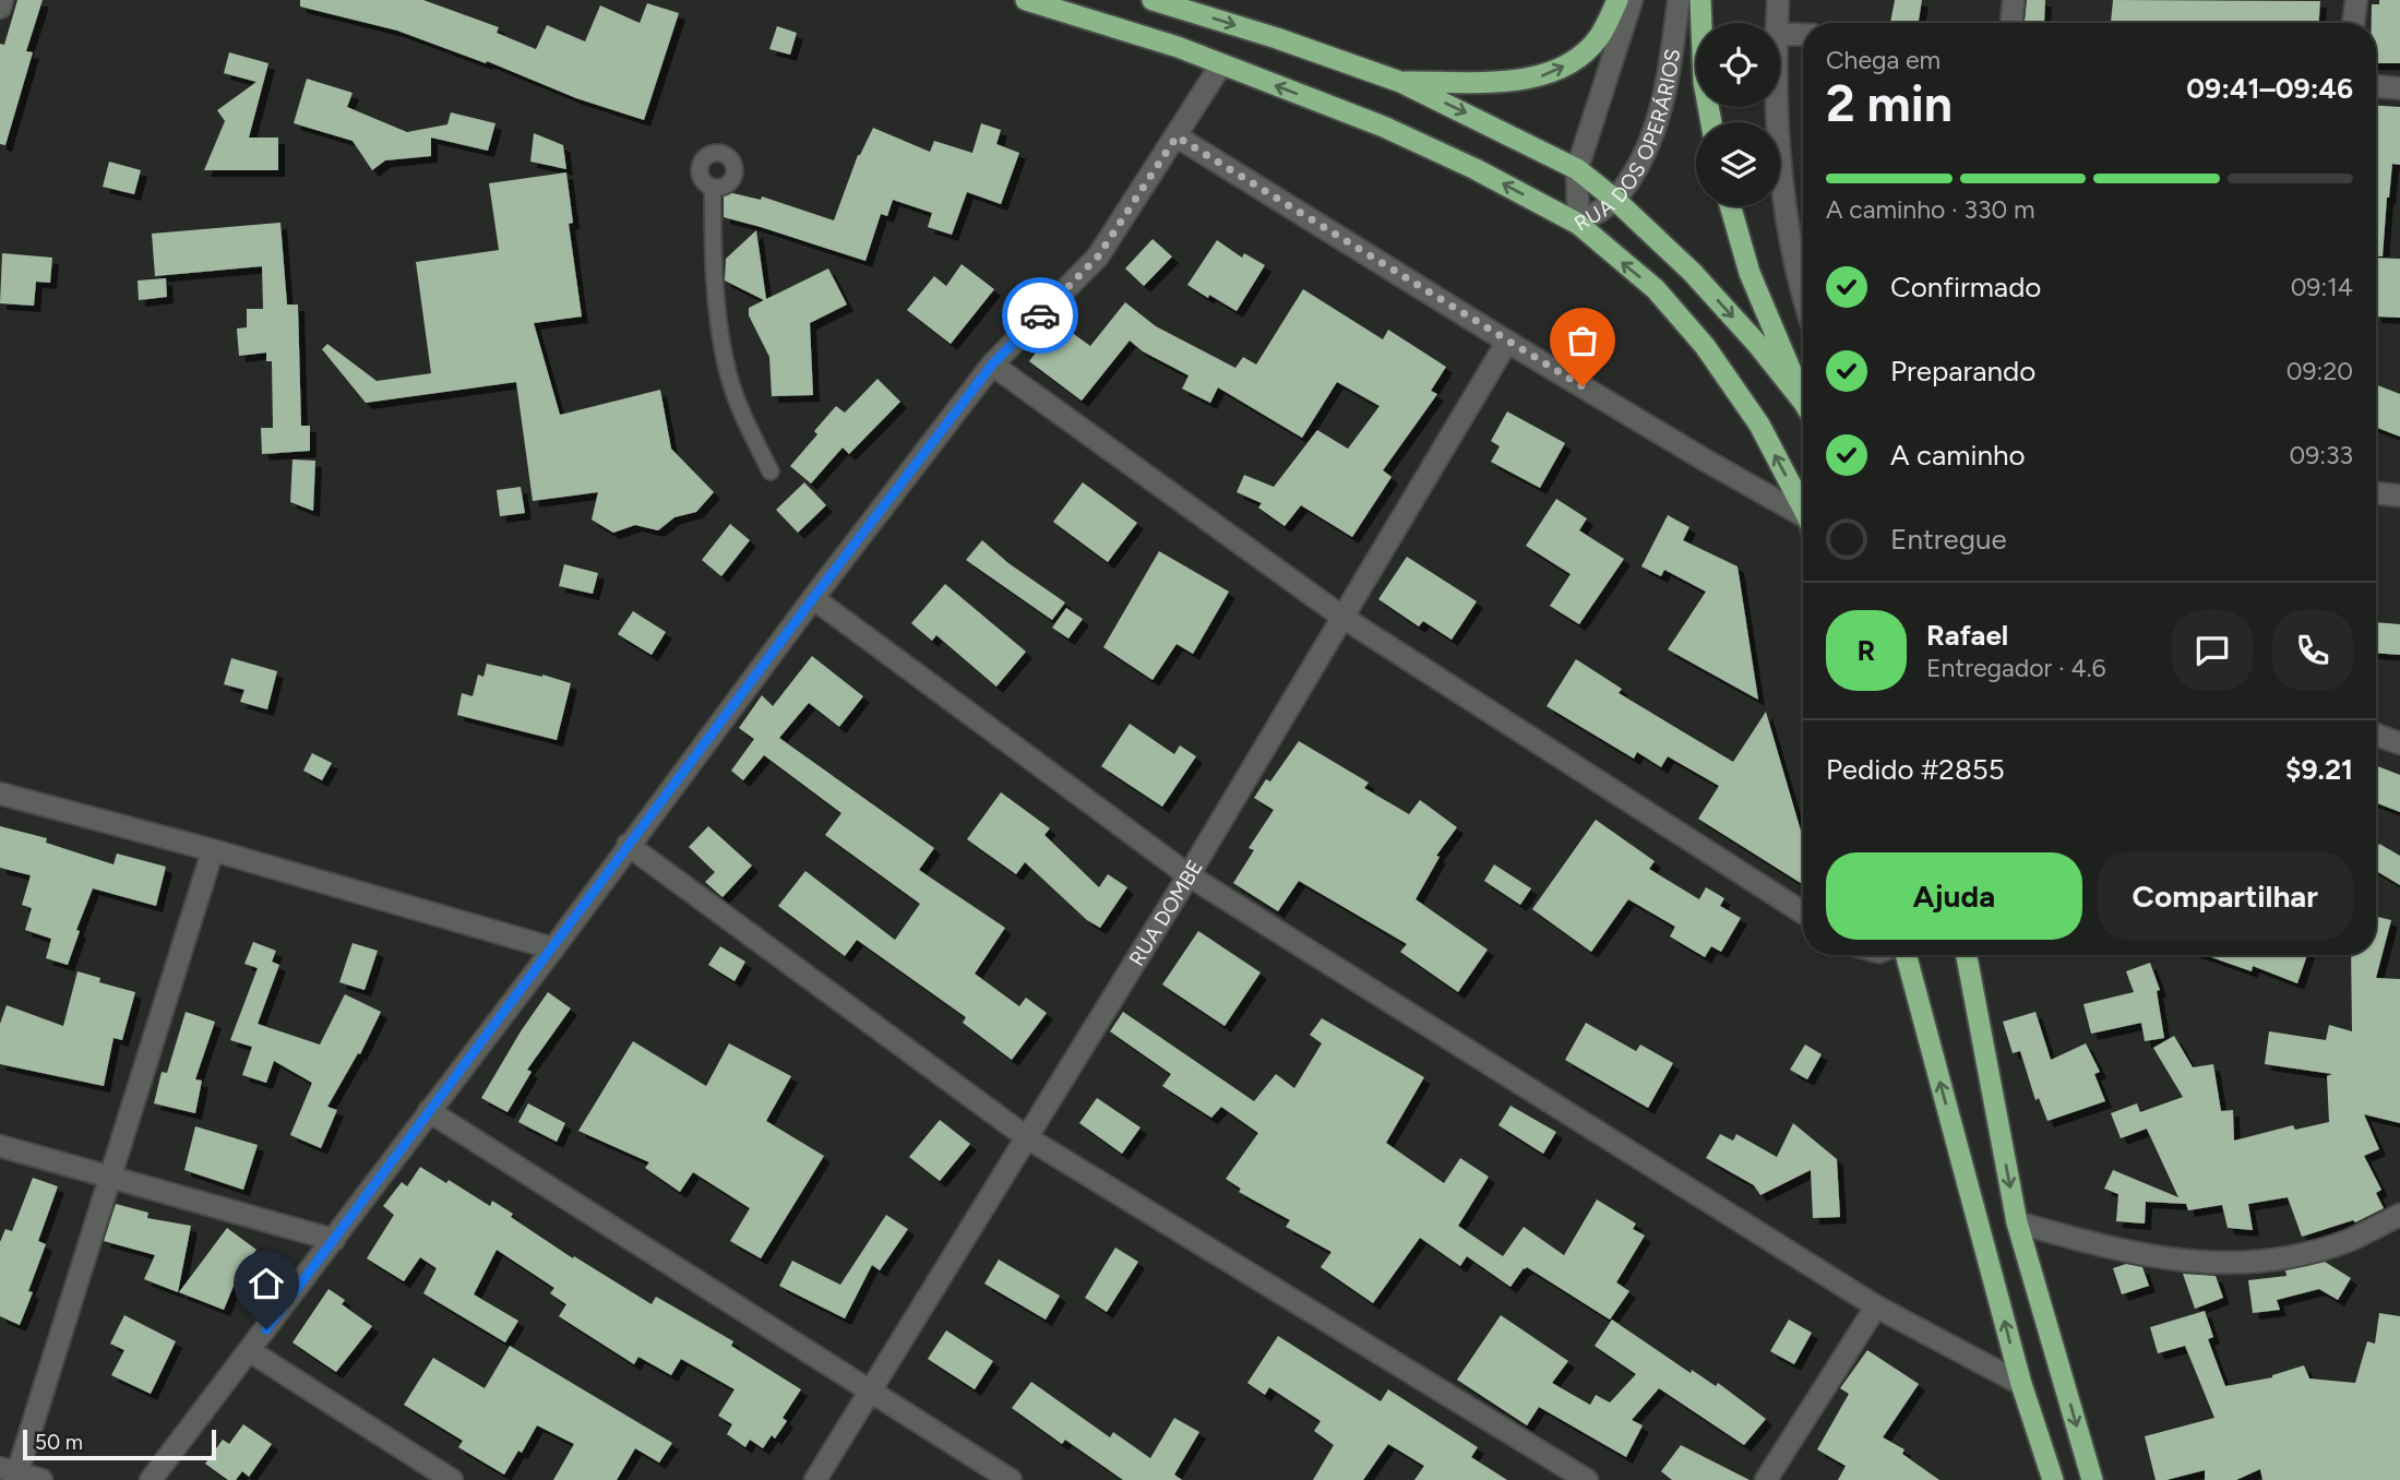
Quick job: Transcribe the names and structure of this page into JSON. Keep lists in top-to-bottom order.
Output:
{
  "streets": {
    "street": ["RUA DOS OPERÁRIOS", "RUA DOMBE"]
  },
  "scale_bar": "50 m",
  "page": {
    "heading": ["2 min", "Chega em", "09:41–09:46"],
    "panel": [
      "Rafael",
      "Entregador · 4.6",
      "Pedido #2855",
      "$9.21"
    ],
    "bar": "A caminho · 330 m",
    "list": [
      ["Confirmado", "09:14"],
      ["Preparando", "09:20"],
      ["A caminho", "09:33"],
      "Entregue"
    ],
    "round": "R",
    "buttons": ["Ajuda", "Compartilhar"],
    "scale": "50 m"
  }
}
